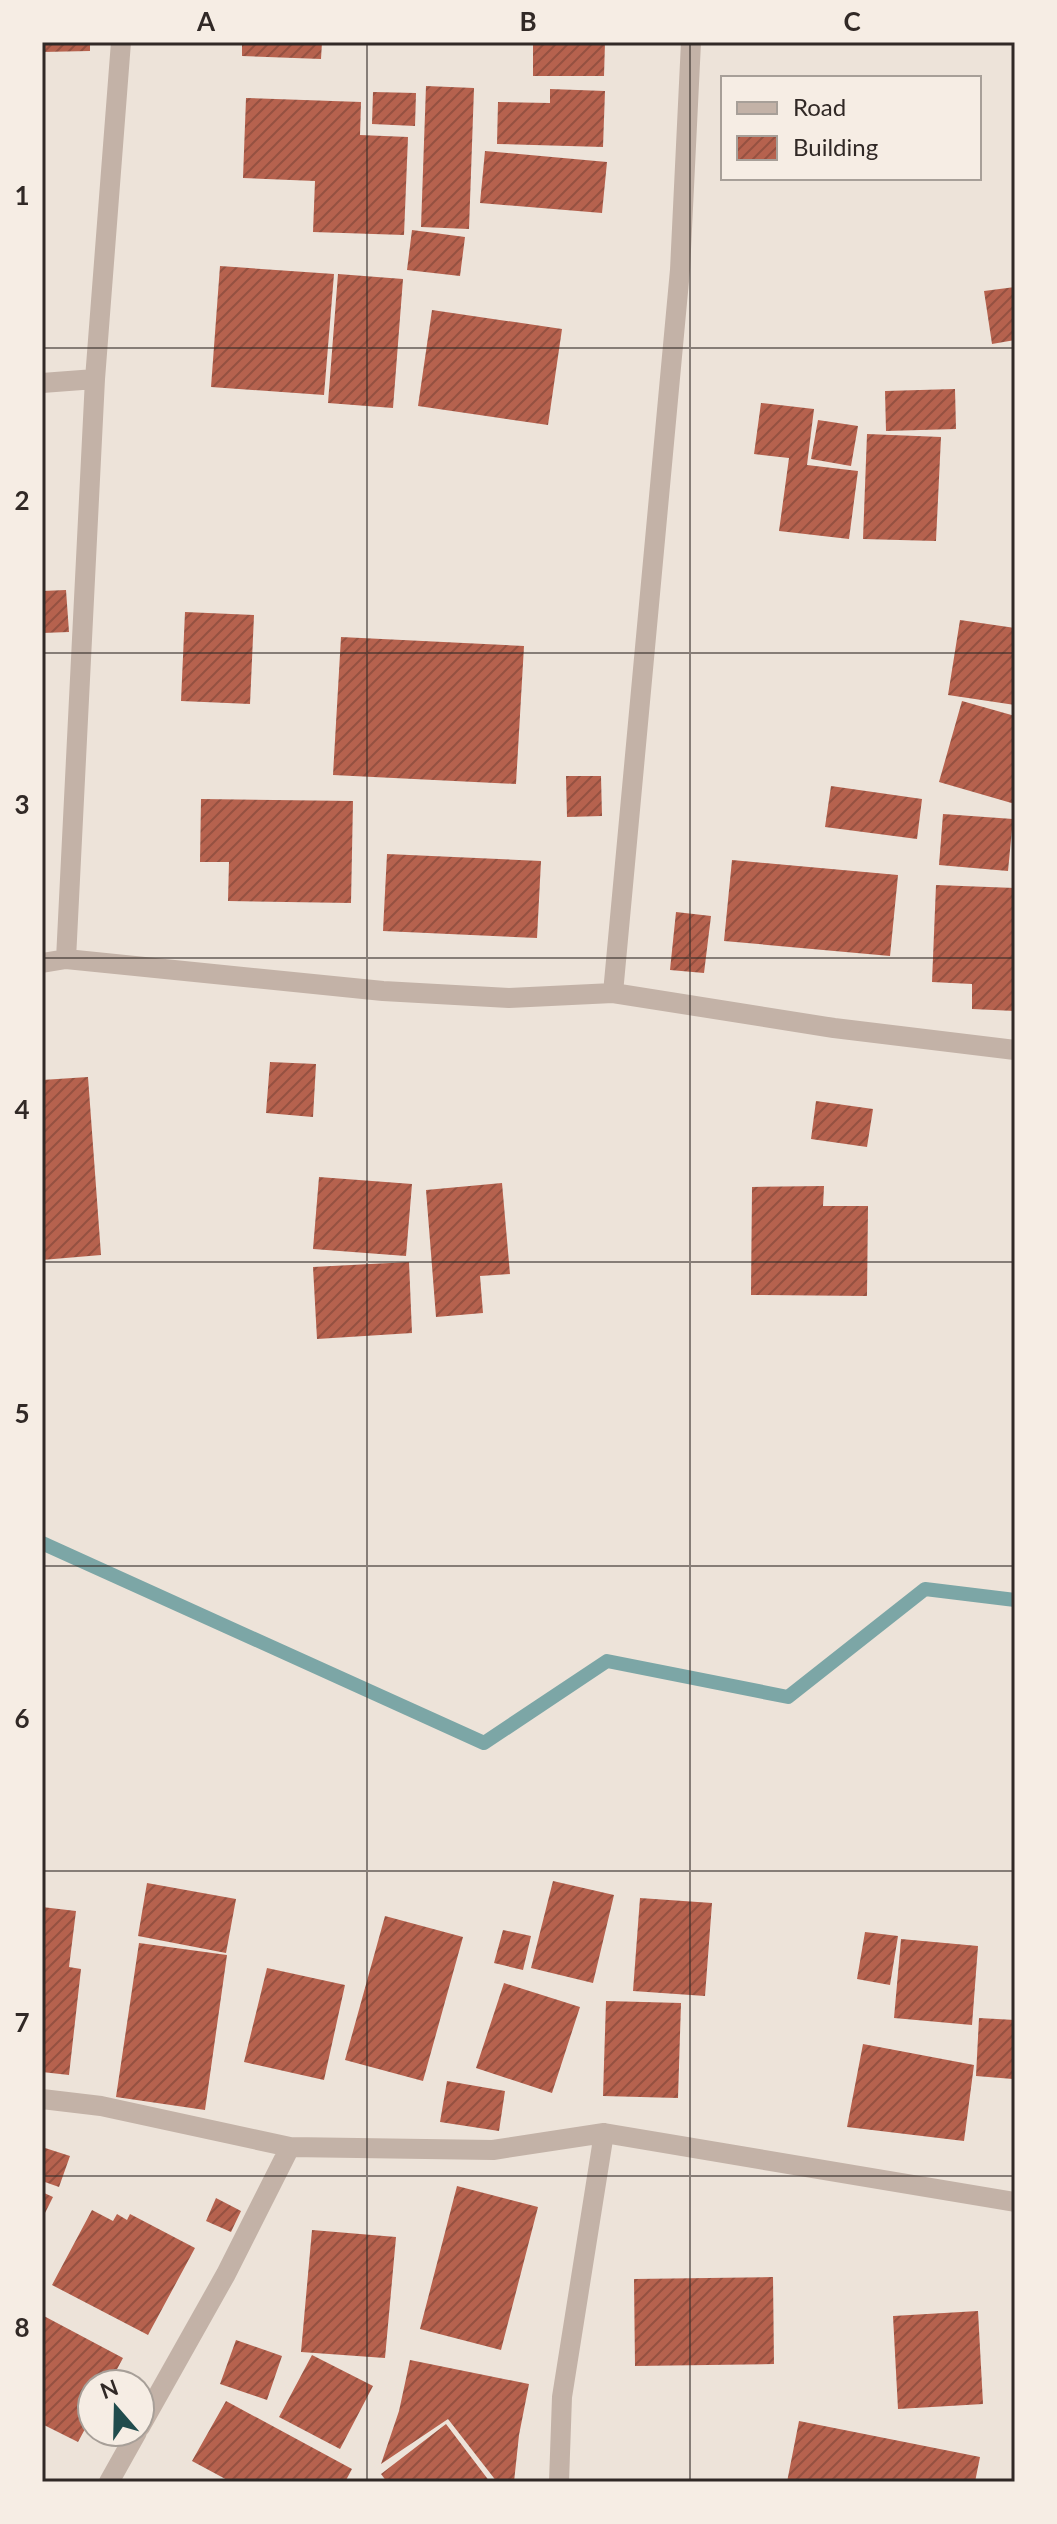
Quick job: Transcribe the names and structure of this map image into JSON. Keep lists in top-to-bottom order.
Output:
{
  "legend": ["Road", "Building"],
  "north": "top",
  "grid": {
    "columns": ["A", "B", "C"],
    "rows": [
      "1",
      "2",
      "3",
      "4",
      "5",
      "6",
      "7",
      "8"
    ]
  }
}
